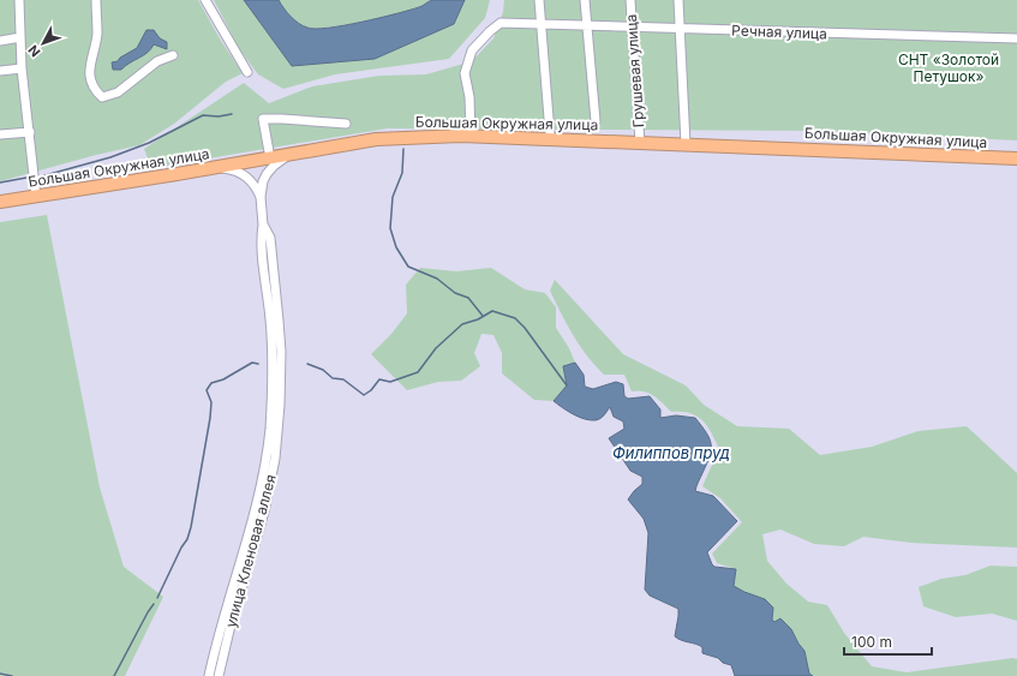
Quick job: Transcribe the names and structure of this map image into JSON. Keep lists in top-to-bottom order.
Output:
{
  "streets": {
    "highway": ["Большая Окружная улица"],
    "street": ["Речная улица", "Грушевая улица", "улица Кленовая аллея"]
  },
  "crossings": [
    ["Речная улица", "Грушевая улица"],
    ["Речная улица", "Большая Окружная улица"],
    ["Грушевая улица", "Большая Окружная улица"]
  ],
  "water": ["Филиппов пруд"],
  "parks": ["СНТ «Золотой Петушок»"],
  "scale_bar": "100 m",
  "north": "bottom left"
}
